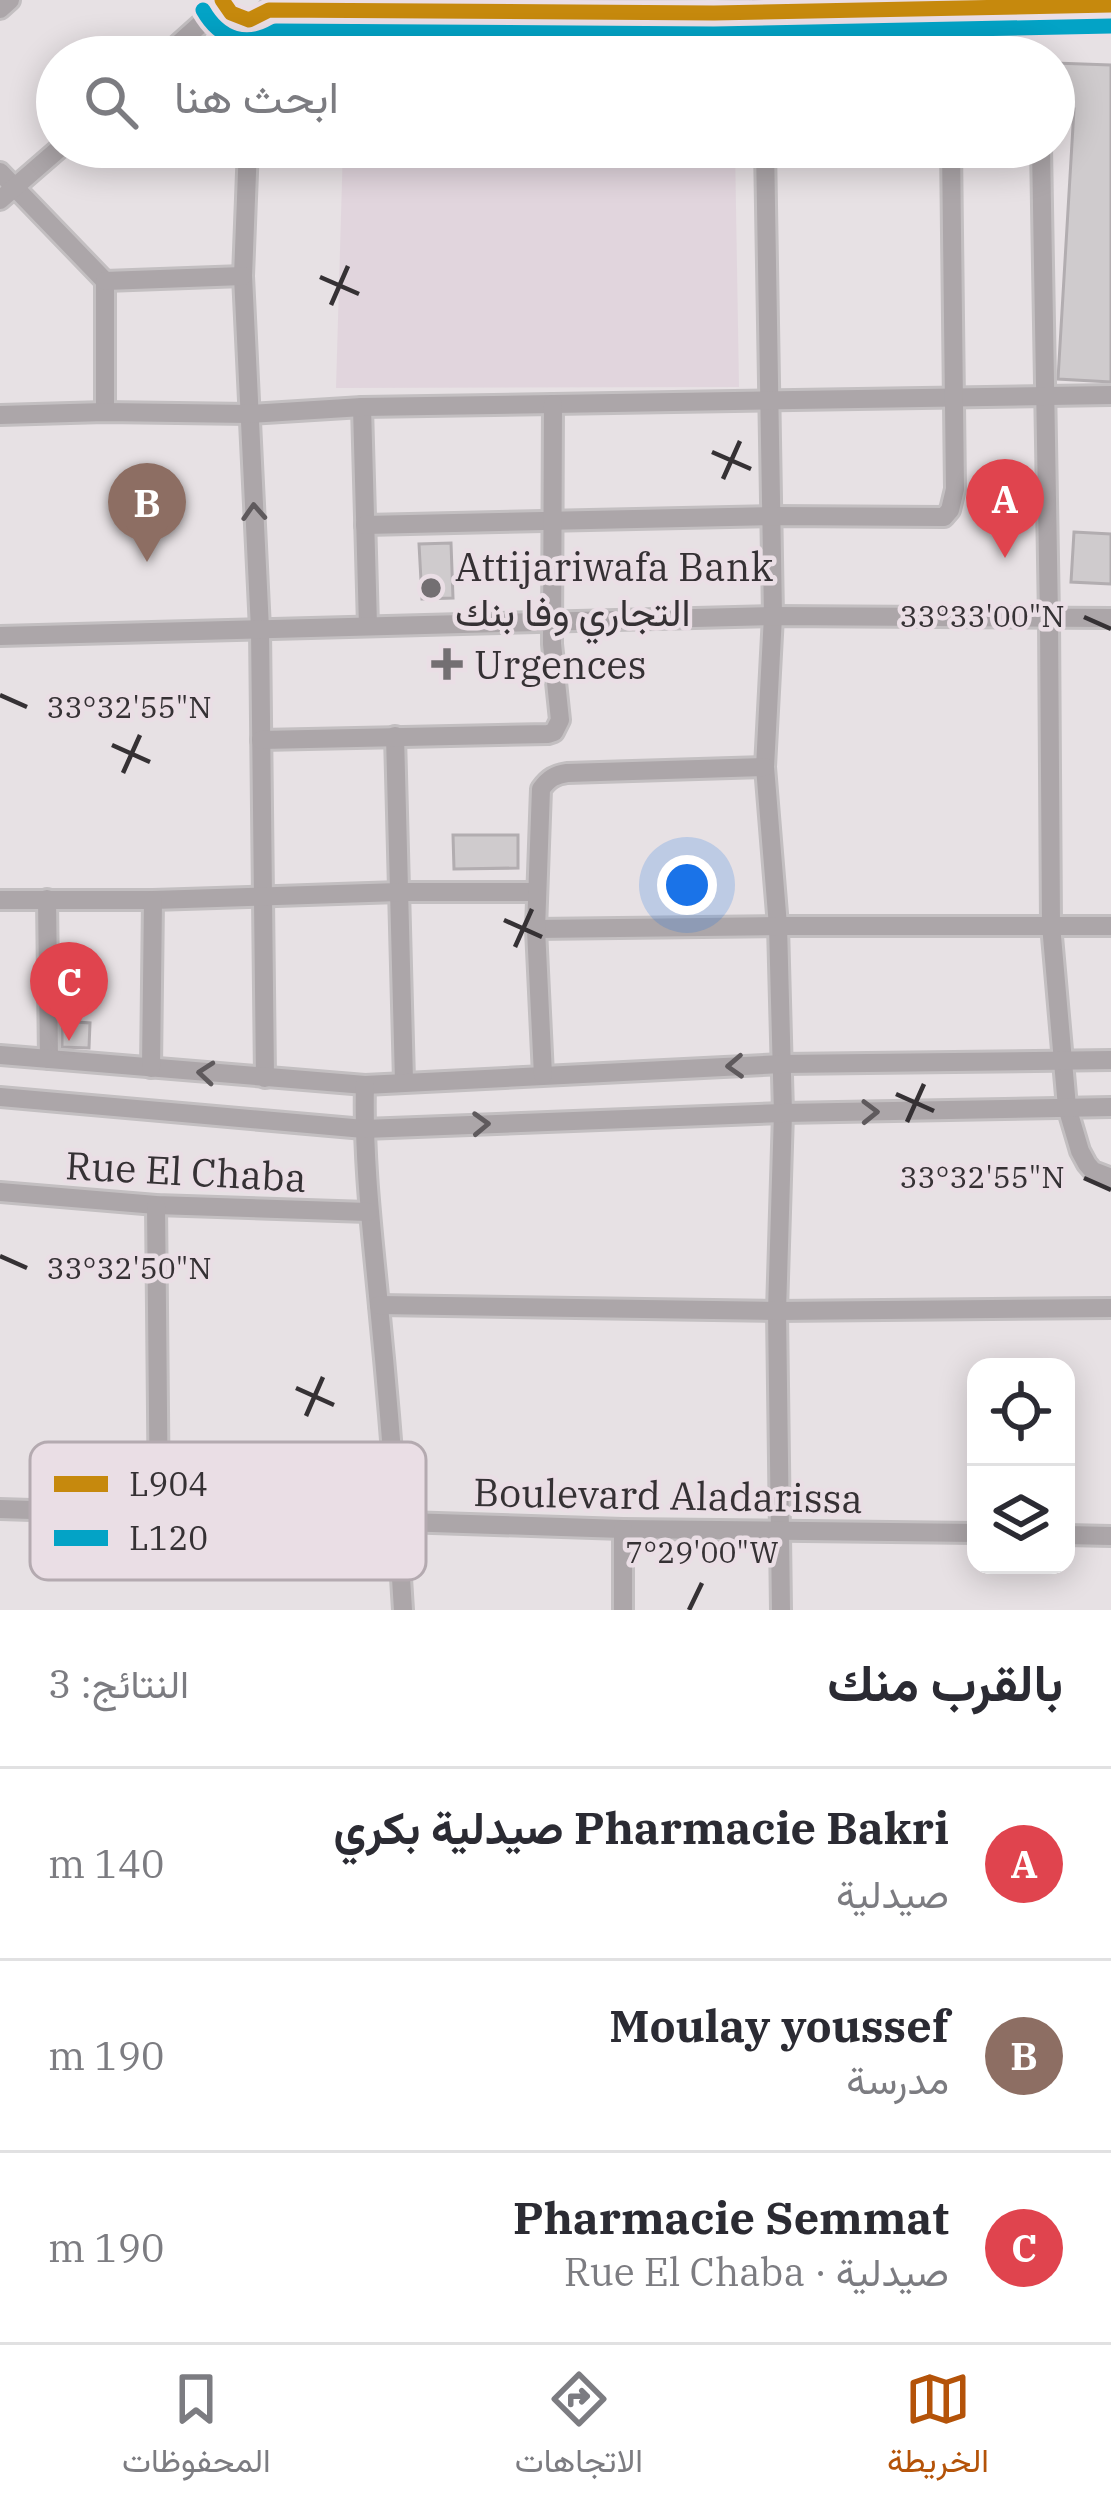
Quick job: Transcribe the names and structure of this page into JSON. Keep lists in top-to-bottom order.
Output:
{
  "streets": {
    "street": ["Rue El Chaba", "Boulevard Aladarissa"]
  },
  "places": {
    "other": ["Attijariwafa Bank التجاري وفا بنك"],
    "health": ["Urgences"]
  },
  "lines": ["transit line L904", "transit line L120"],
  "legend": ["L904", "L120"],
  "page": {
    "search": "ابحث هنا",
    "pins": ["A", "B", "C"],
    "heading": ["بالقرب منك", "النتائج: 3"],
    "list": [
      {
        "mark": "A",
        "name": "Pharmacie Bakri صيدلية بكري",
        "note": "صيدلية",
        "value": "140 m"
      },
      {
        "mark": "B",
        "name": "Moulay youssef",
        "note": "مدرسة",
        "value": "190 m"
      },
      {
        "mark": "C",
        "name": "Pharmacie Semmat",
        "note": "صيدلية · Rue El Chaba",
        "value": "190 m"
      }
    ],
    "nav": ["الخريطة", "الاتجاهات", "المحفوظات"]
  },
  "coordinates": [
    "33°33'00\"N",
    "33°32'55\"N",
    "33°32'50\"N",
    "7°29'00\"W"
  ]
}
